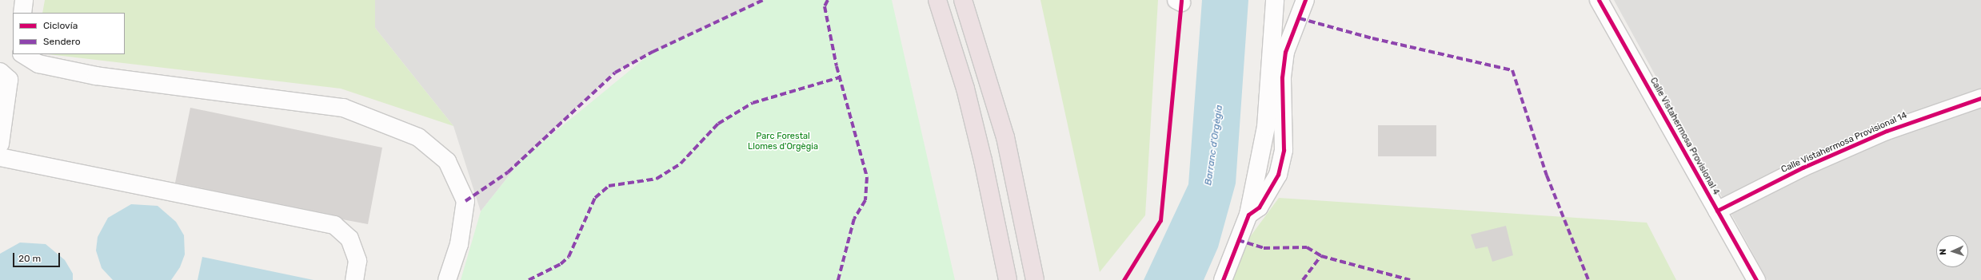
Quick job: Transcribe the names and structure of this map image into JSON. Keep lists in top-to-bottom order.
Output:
{
  "streets": {
    "street": ["Calle Vistahermosa Provisional 4", "Calle Vistahermosa Provisional 14"]
  },
  "crossings": [
    ["Calle Vistahermosa Provisional 4", "Calle Vistahermosa Provisional 14"]
  ],
  "water": ["Barranc d'Orgègia"],
  "parks": ["Parc Forestal Llomes d'Orgègia"],
  "legend": ["Ciclovía", "Sendero"],
  "scale_bar": "20 m",
  "north": "left"
}
